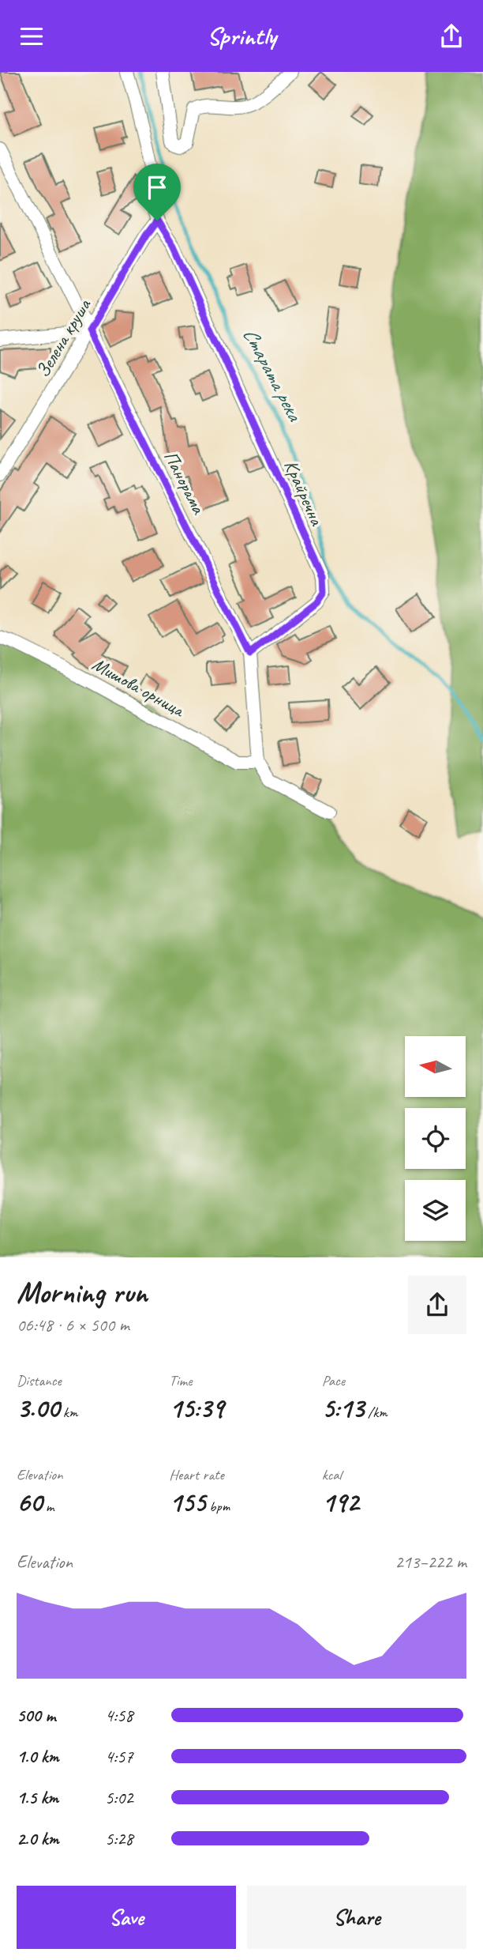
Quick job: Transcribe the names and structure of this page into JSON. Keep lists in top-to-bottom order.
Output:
{
  "streets": {
    "street": [
      "Зелена круша",
      "Панорама",
      "Крайречна",
      "Мишова орница"
    ]
  },
  "crossings": [
    ["Зелена круша", "Панорама"],
    ["Зелена круша", "Крайречна"],
    ["Панорама", "Крайречна"],
    ["Панорама", "Мишова орница"]
  ],
  "water": ["Старата река"],
  "north": "left",
  "page": {
    "header": "Sprintly",
    "heading": ["Morning run", "06:48 · 6 × 500 m"],
    "stats": [
      ["Distance", "3.00 km"],
      ["Time", "15:39"],
      ["Pace", "5:13 /km"],
      ["Elevation", "60 m"],
      ["Heart rate", "155 bpm"],
      ["kcal", "192"]
    ],
    "chart": ["Elevation", "213–222 m"],
    "list": [
      {
        "name": "500 m",
        "note": "4:58"
      },
      {
        "name": "1.0 km",
        "note": "4:57"
      },
      {
        "name": "1.5 km",
        "note": "5:02"
      },
      {
        "name": "2.0 km",
        "note": "5:28"
      }
    ],
    "buttons": ["Save", "Share"]
  }
}
